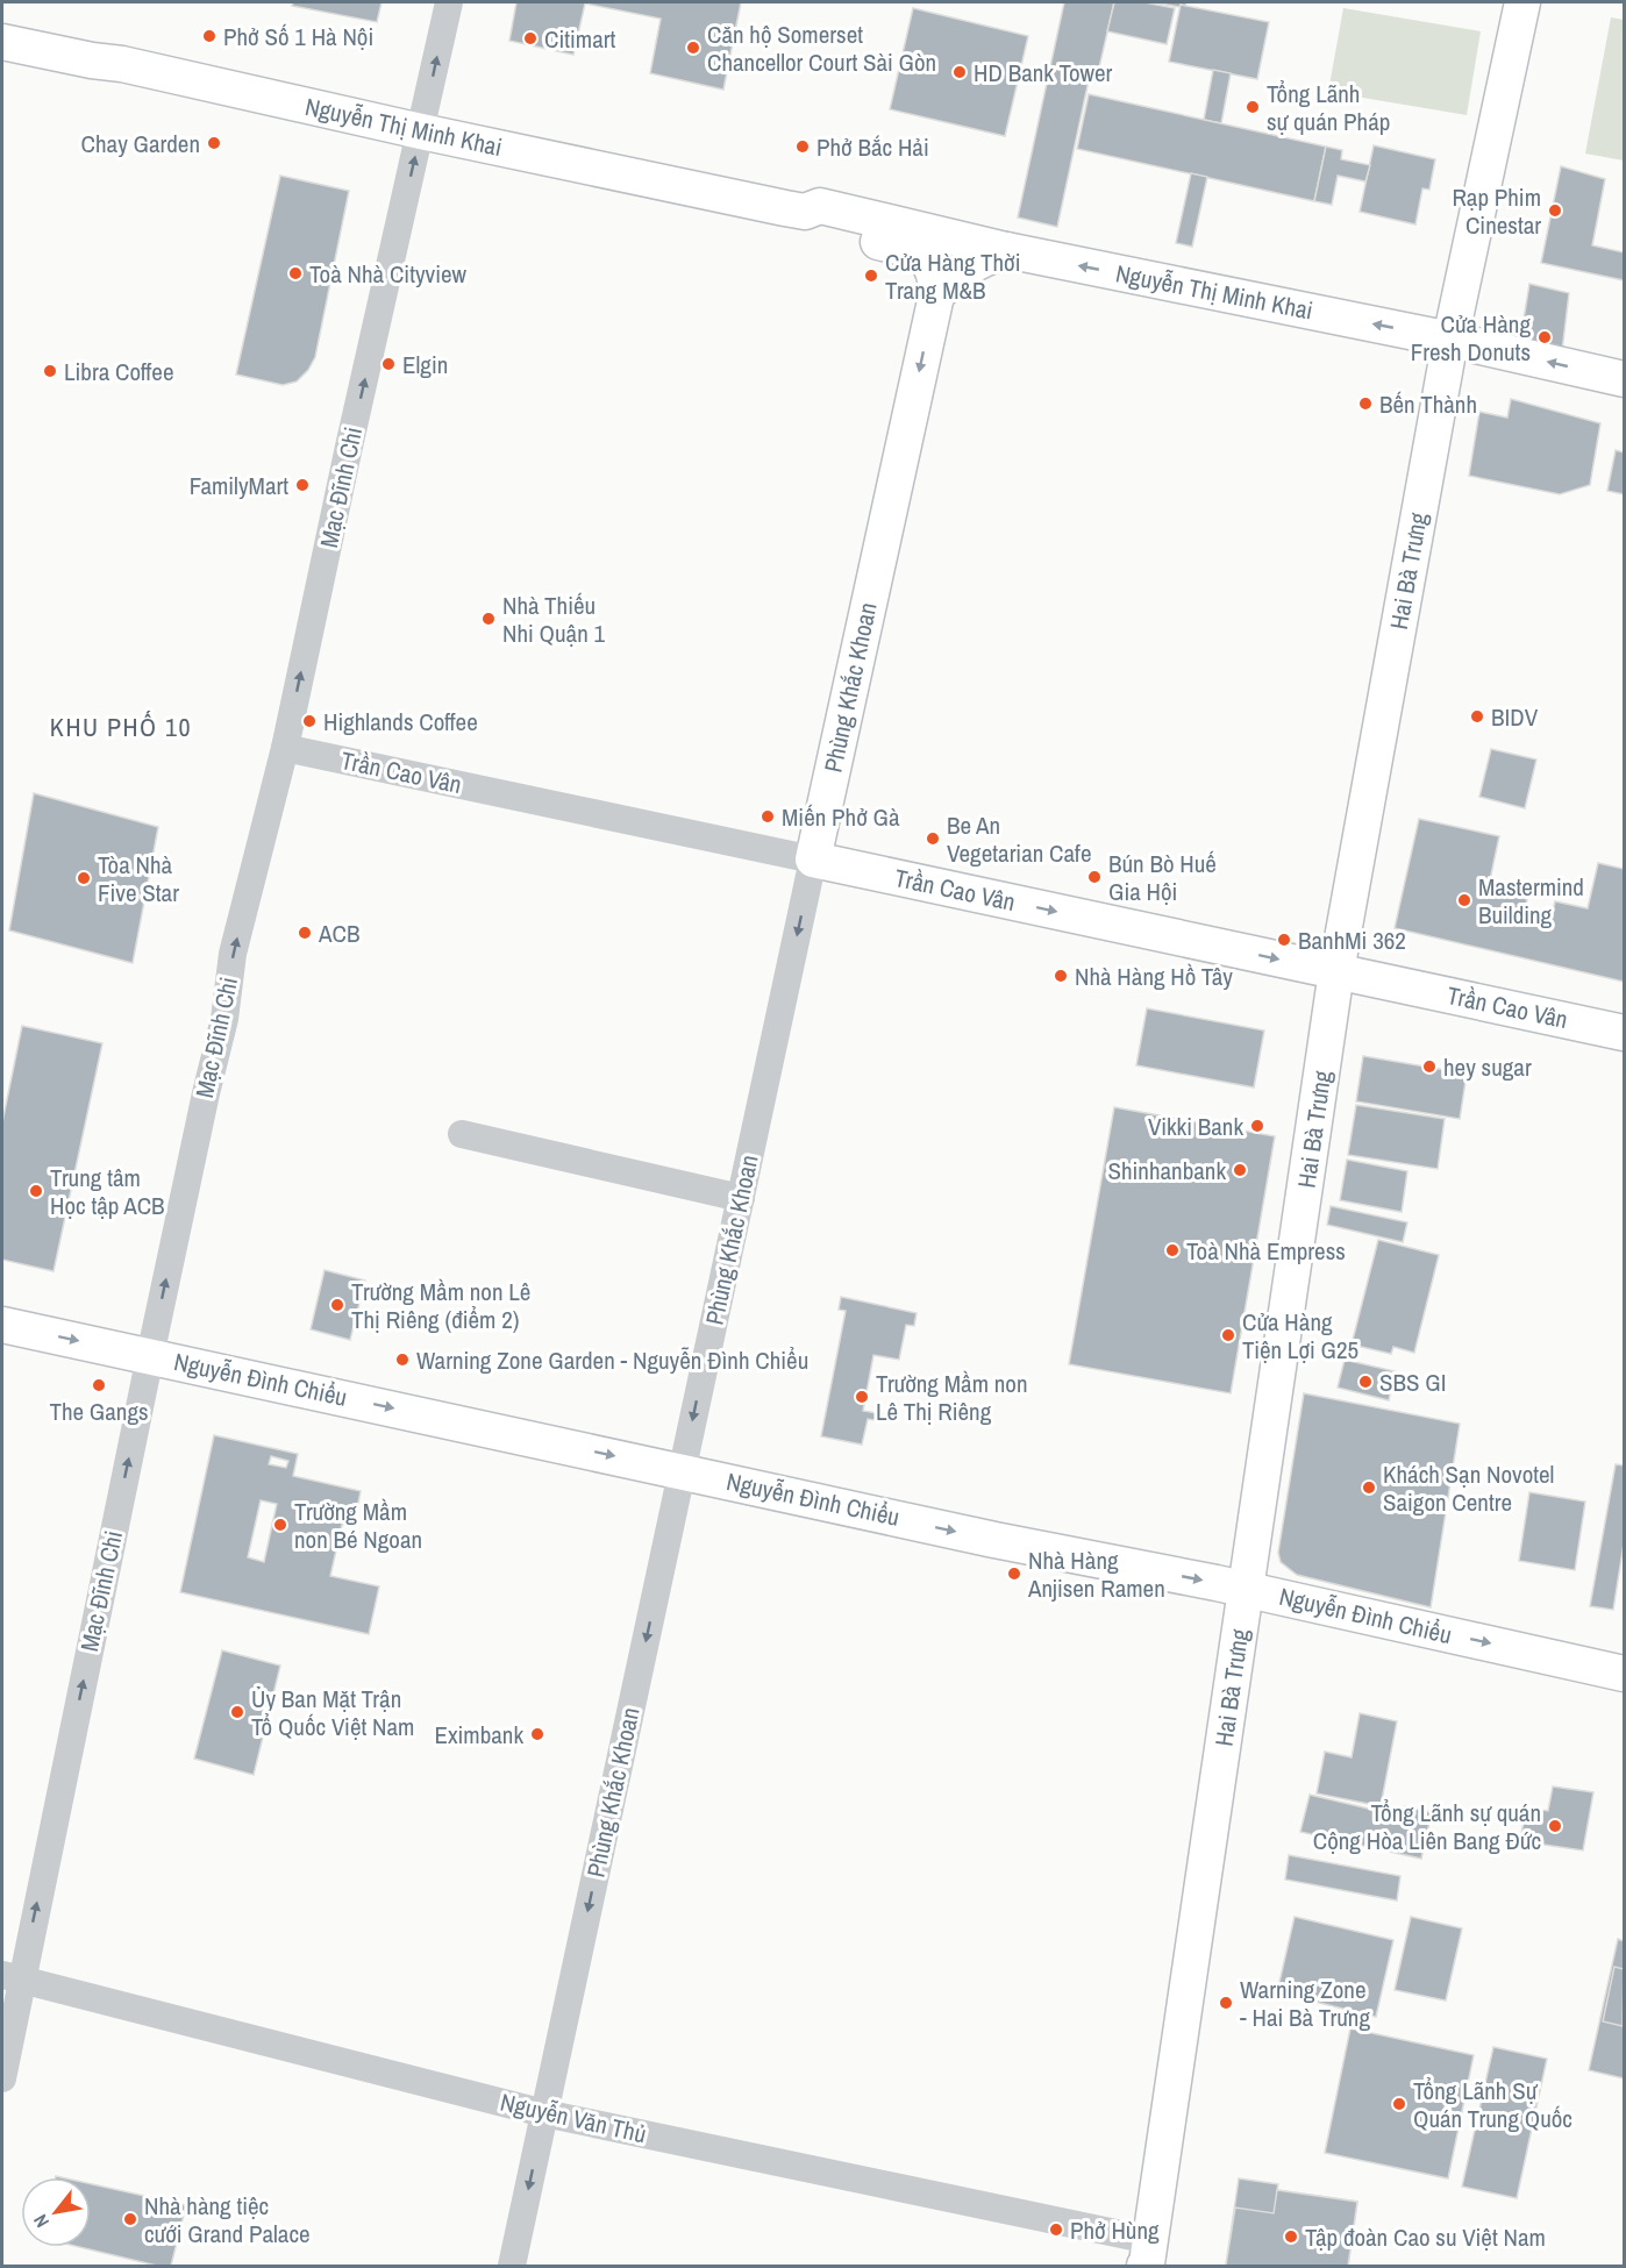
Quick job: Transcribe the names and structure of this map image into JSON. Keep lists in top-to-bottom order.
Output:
{
  "streets": {
    "main road": [
      "Nguyễn Thị Minh Khai",
      "Hai Bà Trưng",
      "Phùng Khắc Khoan",
      "Trần Cao Vân",
      "Nguyễn Đình Chiểu"
    ],
    "street": ["Mạc Đĩnh Chi", "Nguyễn Văn Thủ"]
  },
  "crossings": [
    ["Nguyễn Thị Minh Khai", "Mạc Đĩnh Chi"],
    ["Nguyễn Thị Minh Khai", "Hai Bà Trưng"],
    ["Nguyễn Thị Minh Khai", "Phùng Khắc Khoan"],
    ["Mạc Đĩnh Chi", "Trần Cao Vân"],
    ["Mạc Đĩnh Chi", "Nguyễn Đình Chiểu"],
    ["Mạc Đĩnh Chi", "Nguyễn Văn Thủ"],
    ["Hai Bà Trưng", "Trần Cao Vân"],
    ["Hai Bà Trưng", "Nguyễn Đình Chiểu"],
    ["Hai Bà Trưng", "Nguyễn Văn Thủ"],
    ["Phùng Khắc Khoan", "Trần Cao Vân"],
    ["Phùng Khắc Khoan", "Nguyễn Đình Chiểu"],
    ["Phùng Khắc Khoan", "Nguyễn Văn Thủ"]
  ],
  "one_way": [
    "Mạc Đĩnh Chi",
    "Phùng Khắc Khoan",
    "Trần Cao Vân",
    "Nguyễn Đình Chiểu"
  ],
  "districts": ["KHU PHỐ 10"],
  "places": [
    "Phở Số 1 Hà Nội",
    "Citimart",
    "Căn hộ Somerset Chancellor Court Sài Gòn",
    "HD Bank Tower",
    "Tổng Lãnh sự quán Pháp",
    "Chay Garden",
    "Phở Bắc Hải",
    "Rạp Phim Cinestar",
    "Toà Nhà Cityview",
    "Cửa Hàng Thời Trang M&B",
    "Cửa Hàng Fresh Donuts",
    "Elgin",
    "Libra Coffee",
    "Bến Thành",
    "FamilyMart",
    "Nhà Thiếu Nhi Quận 1",
    "BIDV",
    "Highlands Coffee",
    "Miến Phở Gà",
    "Be An Vegetarian Cafe",
    "Bún Bò Huế Gia Hội",
    "Tòa Nhà Five Star",
    "Mastermind Building",
    "ACB",
    "BanhMi 362",
    "Nhà Hàng Hồ Tây",
    "hey sugar",
    "Vikki Bank",
    "Shinhanbank",
    "Trung tâm Học tập ACB",
    "Toà Nhà Empress",
    "Trường Mầm non Lê Thị Riêng (điểm 2)",
    "Cửa Hàng Tiện Lợi G25",
    "Warning Zone Garden - Nguyễn Đình Chiểu",
    "SBS GI",
    "The Gangs",
    "Trường Mầm non Lê Thị Riêng",
    "Khách Sạn Novotel Saigon Centre",
    "Trường Mầm non Bé Ngoan",
    "Nhà Hàng Anjisen Ramen",
    "Ủy Ban Mặt Trận Tổ Quốc Việt Nam",
    "Eximbank",
    "Tổng Lãnh sự quán Cộng Hòa Liên Bang Ðức",
    "Warning Zone - Hai Bà Trưng",
    "Tổng Lãnh Sự Quán Trung Quốc",
    "Nhà hàng tiệc cưới Grand Palace",
    "Phở Hùng",
    "Tập đoàn Cao su Việt Nam"
  ],
  "north": "bottom left"
}
